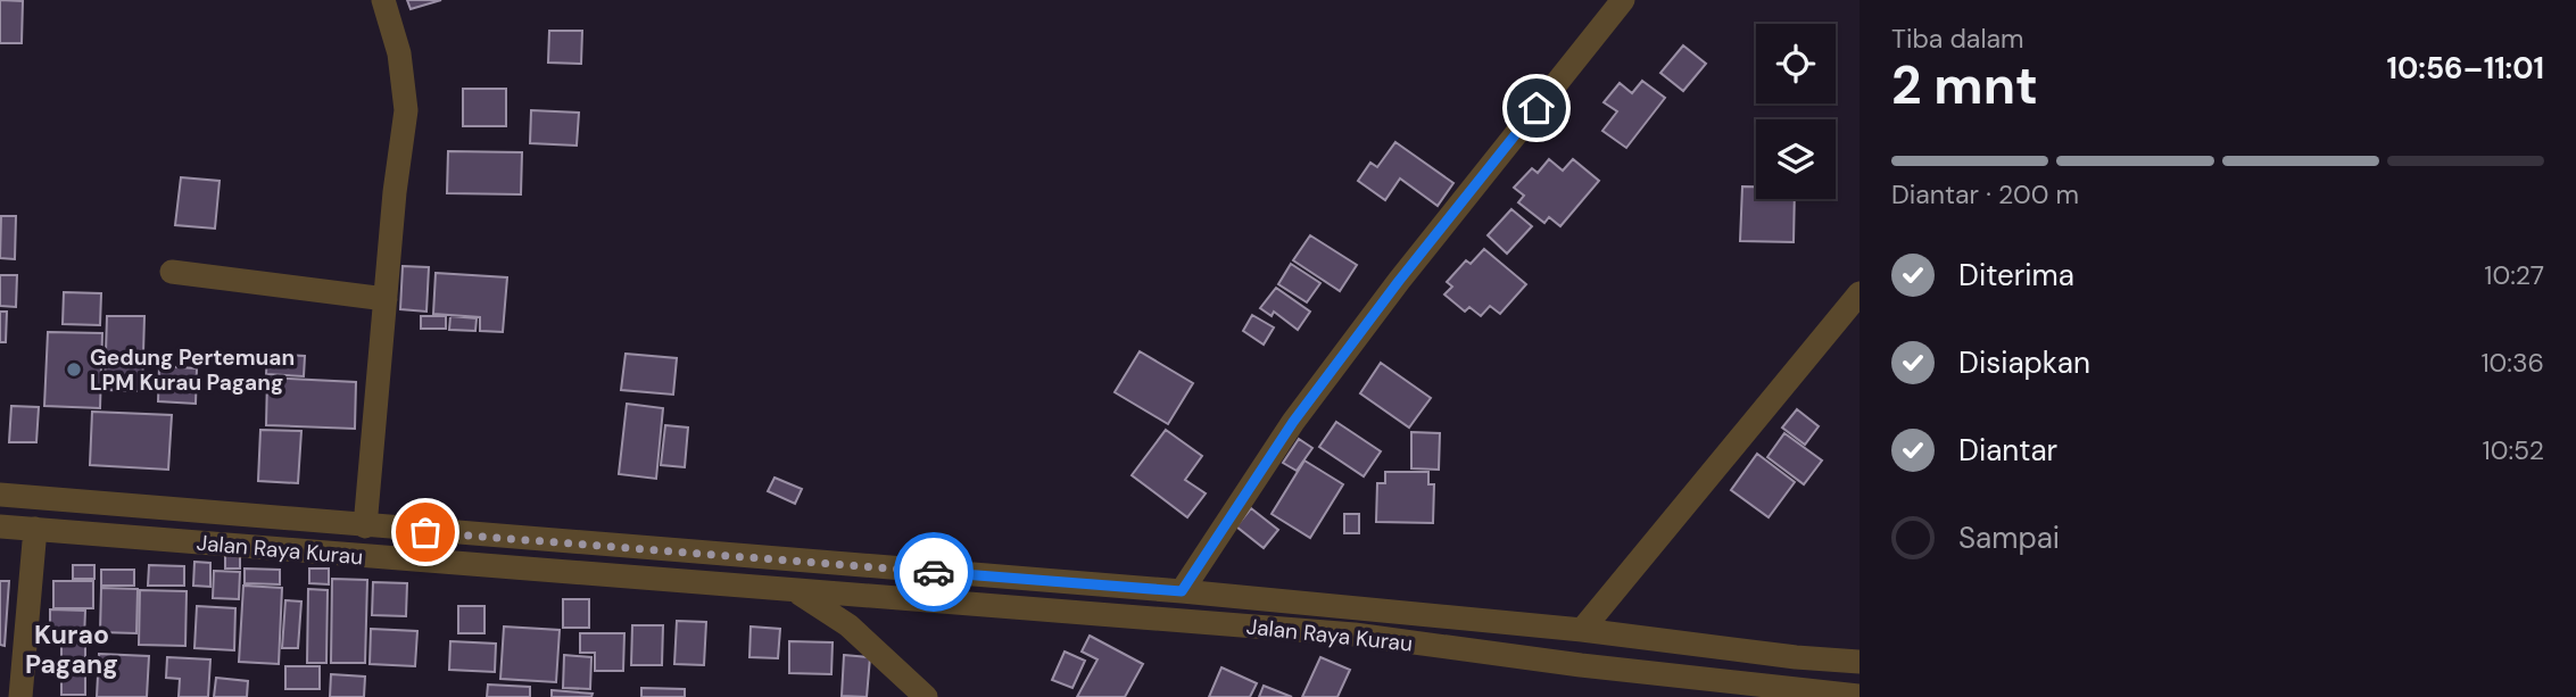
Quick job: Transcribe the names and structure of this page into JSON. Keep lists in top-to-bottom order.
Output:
{
  "streets": {
    "street": ["Jalan Raya Kurau"]
  },
  "districts": ["Kurao Pagang"],
  "places": ["Gedung Pertemuan LPM Kurau Pagang"],
  "page": {
    "heading": ["2 mnt", "Tiba dalam", "10:56–11:01"],
    "bar": "Diantar · 200 m",
    "list": [
      ["Diterima", "10:27"],
      ["Disiapkan", "10:36"],
      ["Diantar", "10:52"],
      "Sampai"
    ]
  }
}
